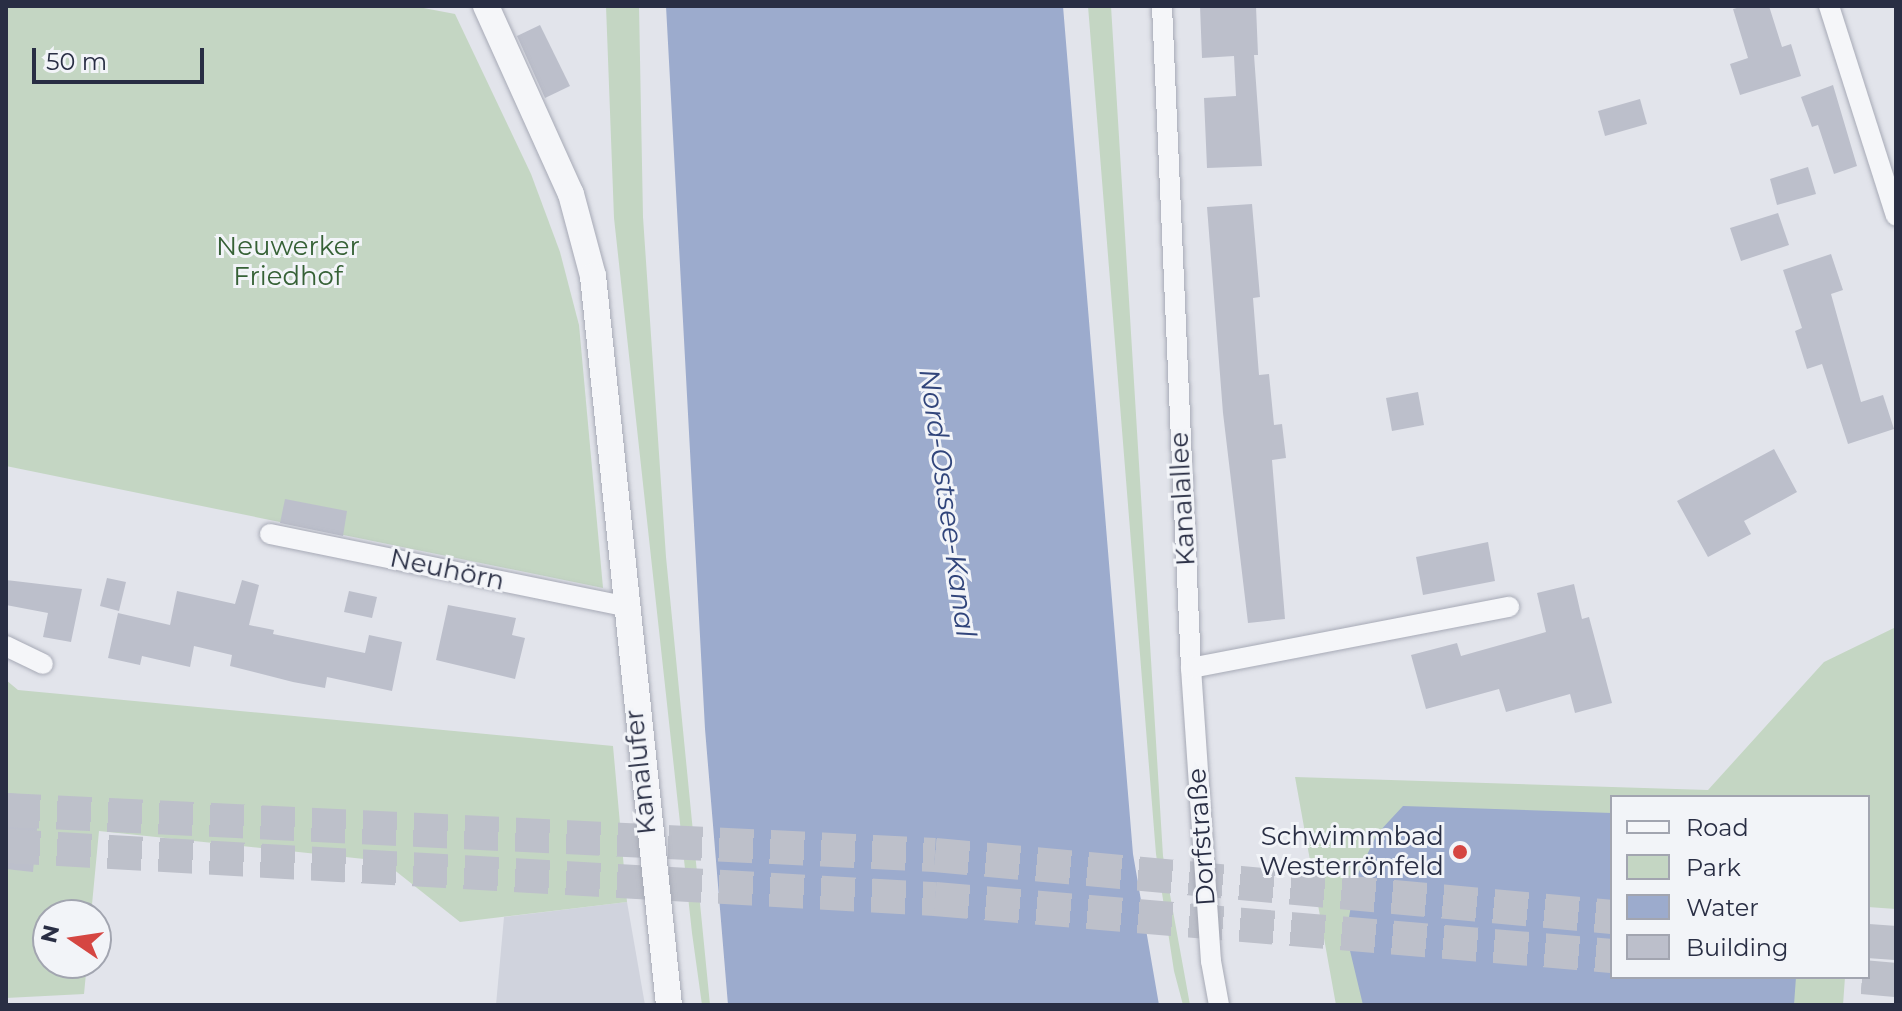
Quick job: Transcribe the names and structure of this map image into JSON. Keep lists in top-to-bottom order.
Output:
{
  "streets": {
    "street": [
      "Kanalallee",
      "Neuhörn",
      "Kanalufer",
      "Dorfstraße"
    ]
  },
  "crossings": [
    ["Kanalallee", "Dorfstraße"],
    ["Neuhörn", "Kanalufer"]
  ],
  "water": ["Nord-Ostsee-Kanal"],
  "parks": ["Neuwerker Friedhof"],
  "places": ["Schwimmbad Westerrönfeld"],
  "legend": [
    "Road",
    "Park",
    "Water",
    "Building"
  ],
  "scale_bar": "50 m",
  "north": "left"
}
